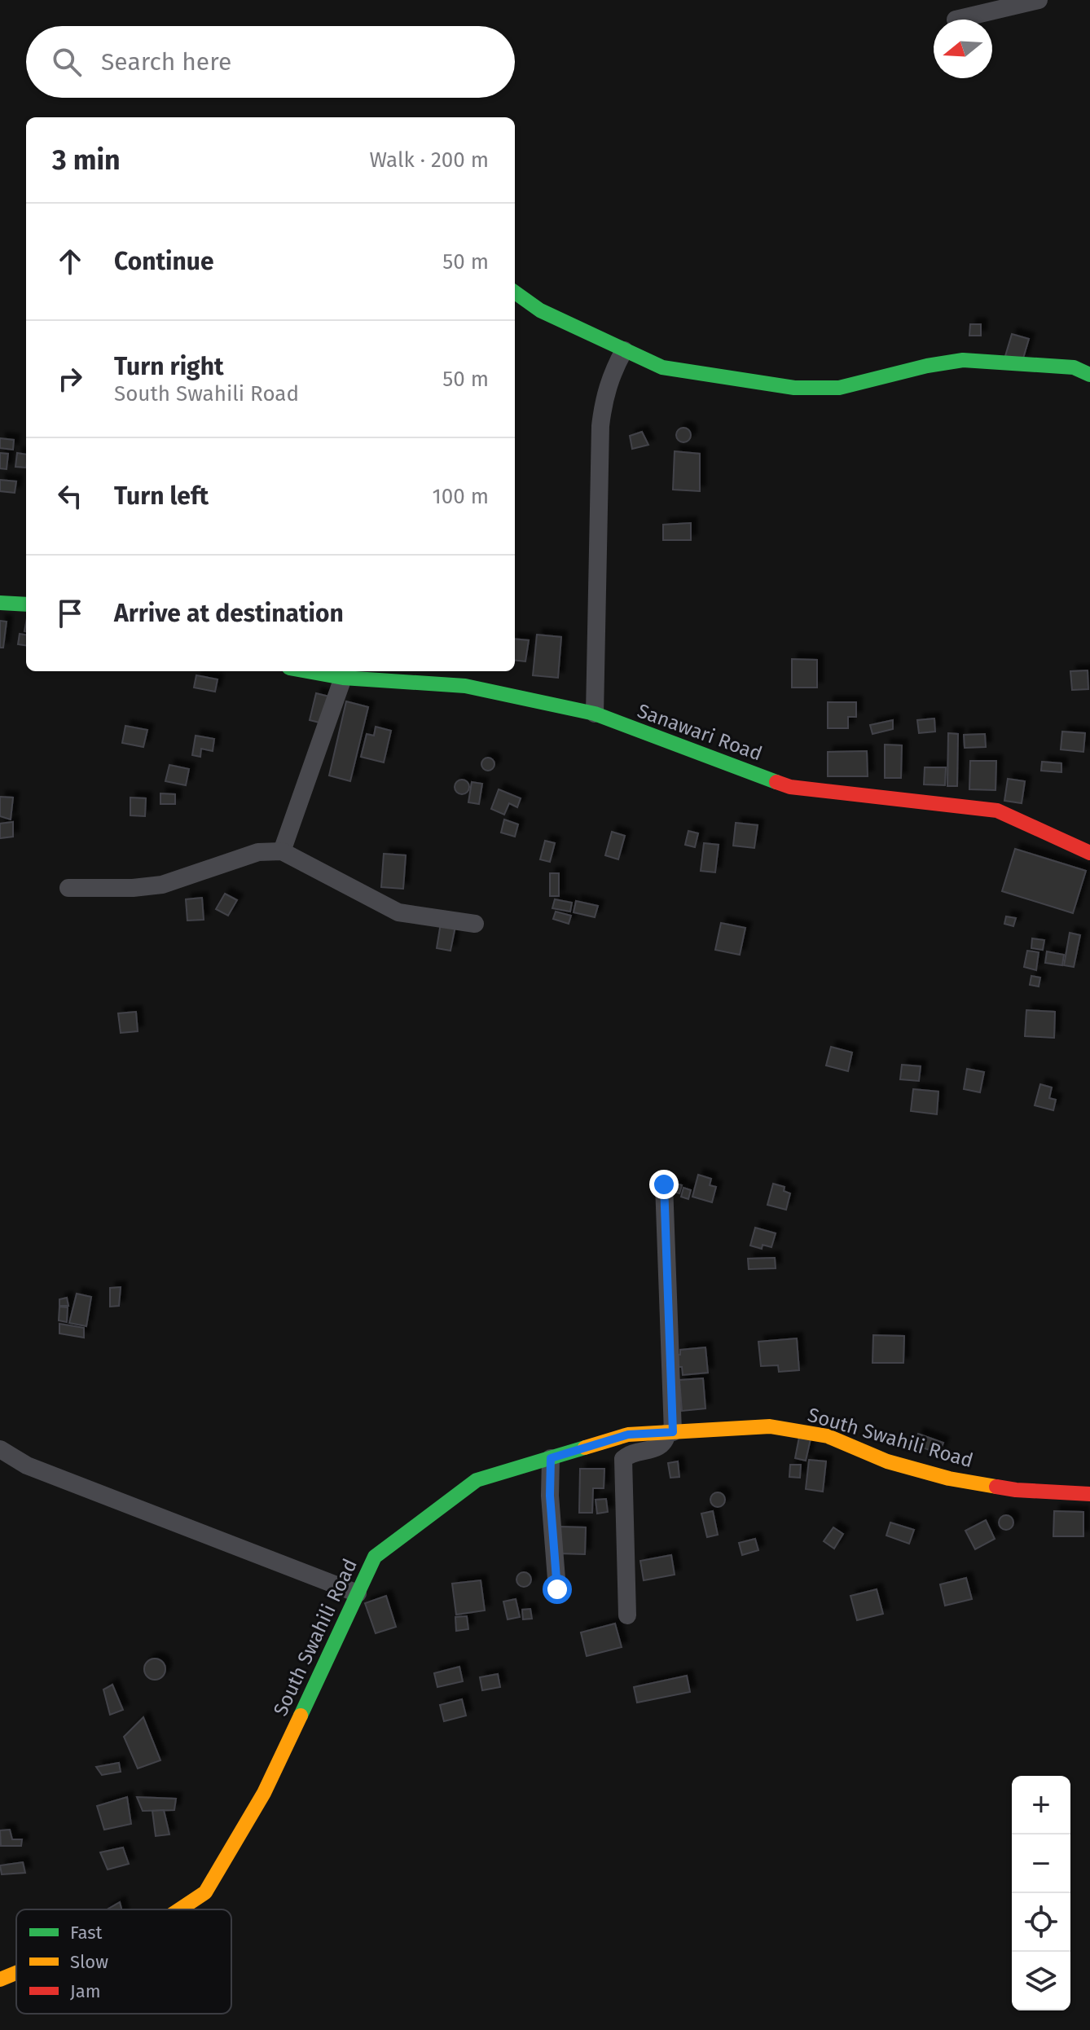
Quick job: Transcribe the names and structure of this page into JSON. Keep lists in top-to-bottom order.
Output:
{
  "streets": {
    "street": ["Sanawari Road", "South Swahili Road"]
  },
  "legend": ["Fast", "Slow", "Jam"],
  "north": "left",
  "page": {
    "search": "Search here",
    "heading": ["3 min", "Walk · 200 m"],
    "list": [
      ["Continue", "50 m"],
      ["Turn right", "South Swahili Road", "50 m"],
      ["Turn left", "100 m"],
      "Arrive at destination"
    ],
    "map_buttons": ["+", "−"]
  }
}
